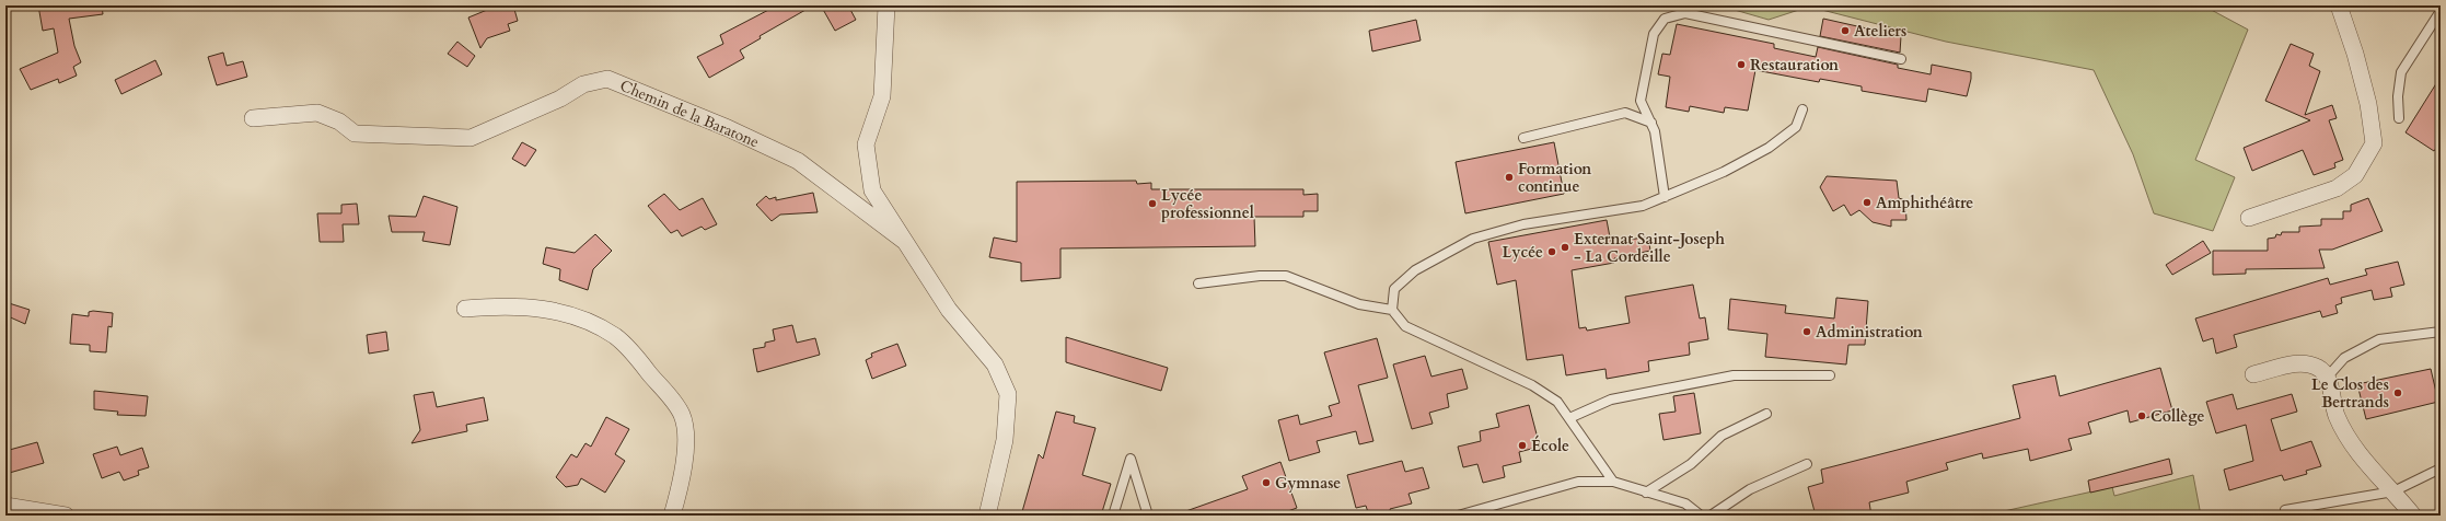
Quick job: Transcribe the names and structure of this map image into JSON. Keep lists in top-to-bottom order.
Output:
{
  "streets": {
    "street": ["Chemin de la Baratone"]
  },
  "places": [
    "Ateliers",
    "Restauration",
    "Formation continue",
    "Amphithéâtre",
    "Lycée professionnel",
    "Externat Saint-Joseph - La Cordeille",
    "Lycée",
    "Administration",
    "Le Clos des Bertrands",
    "Collège",
    "École",
    "Gymnase"
  ]
}
